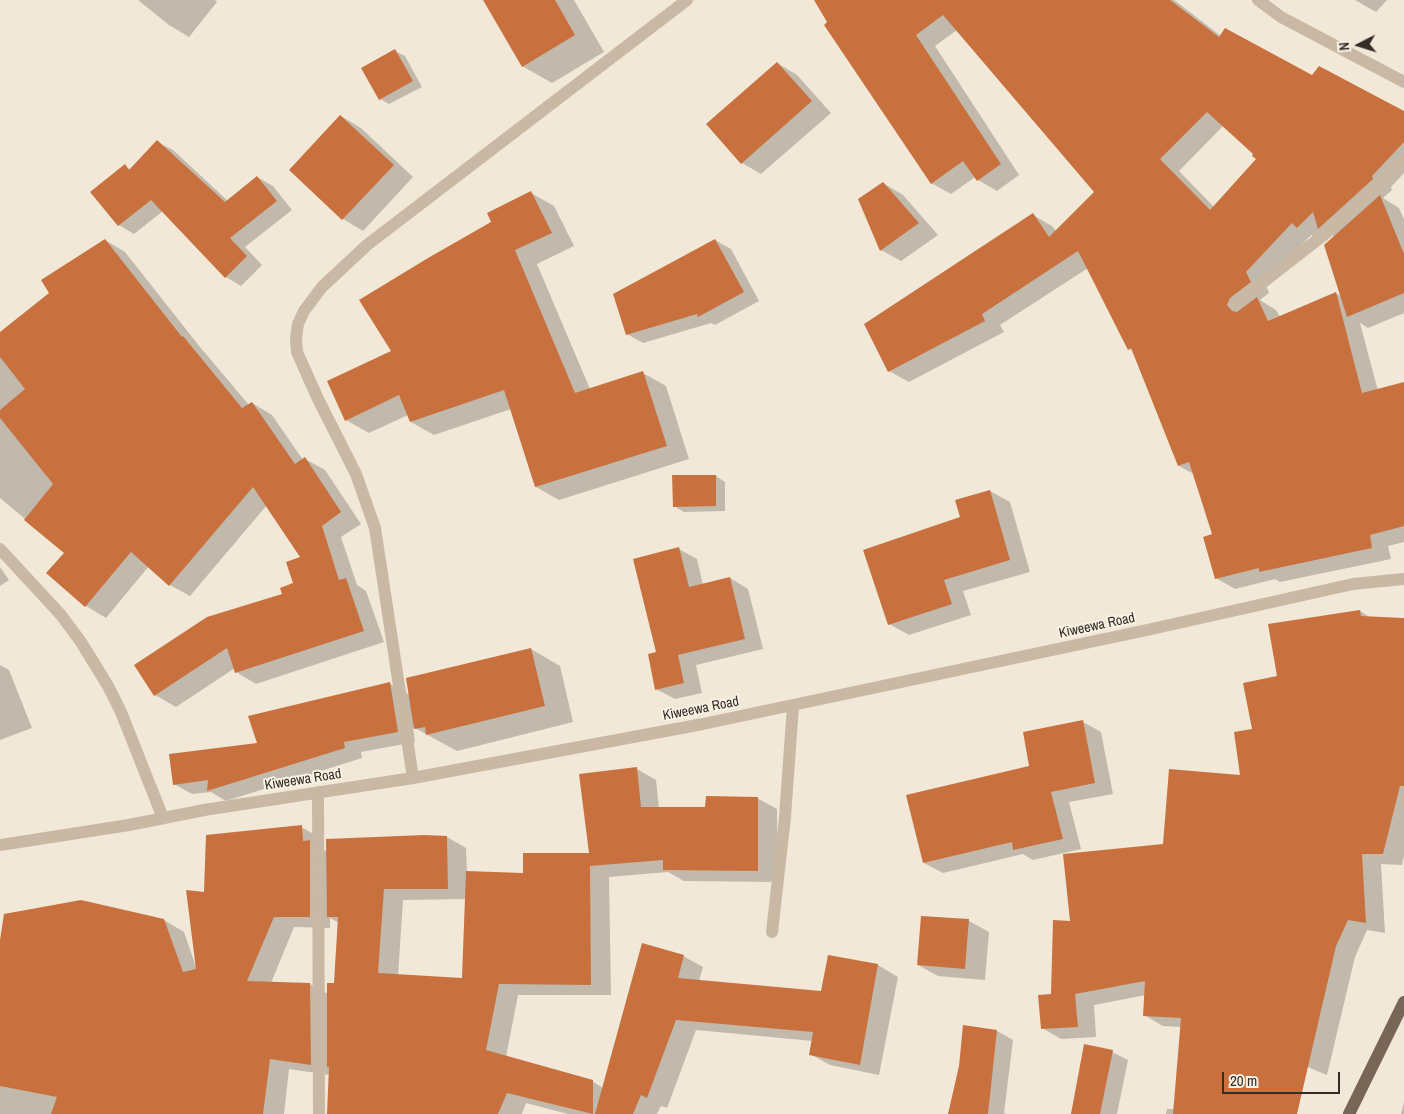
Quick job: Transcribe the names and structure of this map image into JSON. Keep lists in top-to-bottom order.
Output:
{
  "streets": {
    "street": ["Kiweewa Road"]
  },
  "scale_bar": "20 m",
  "north": "left"
}
